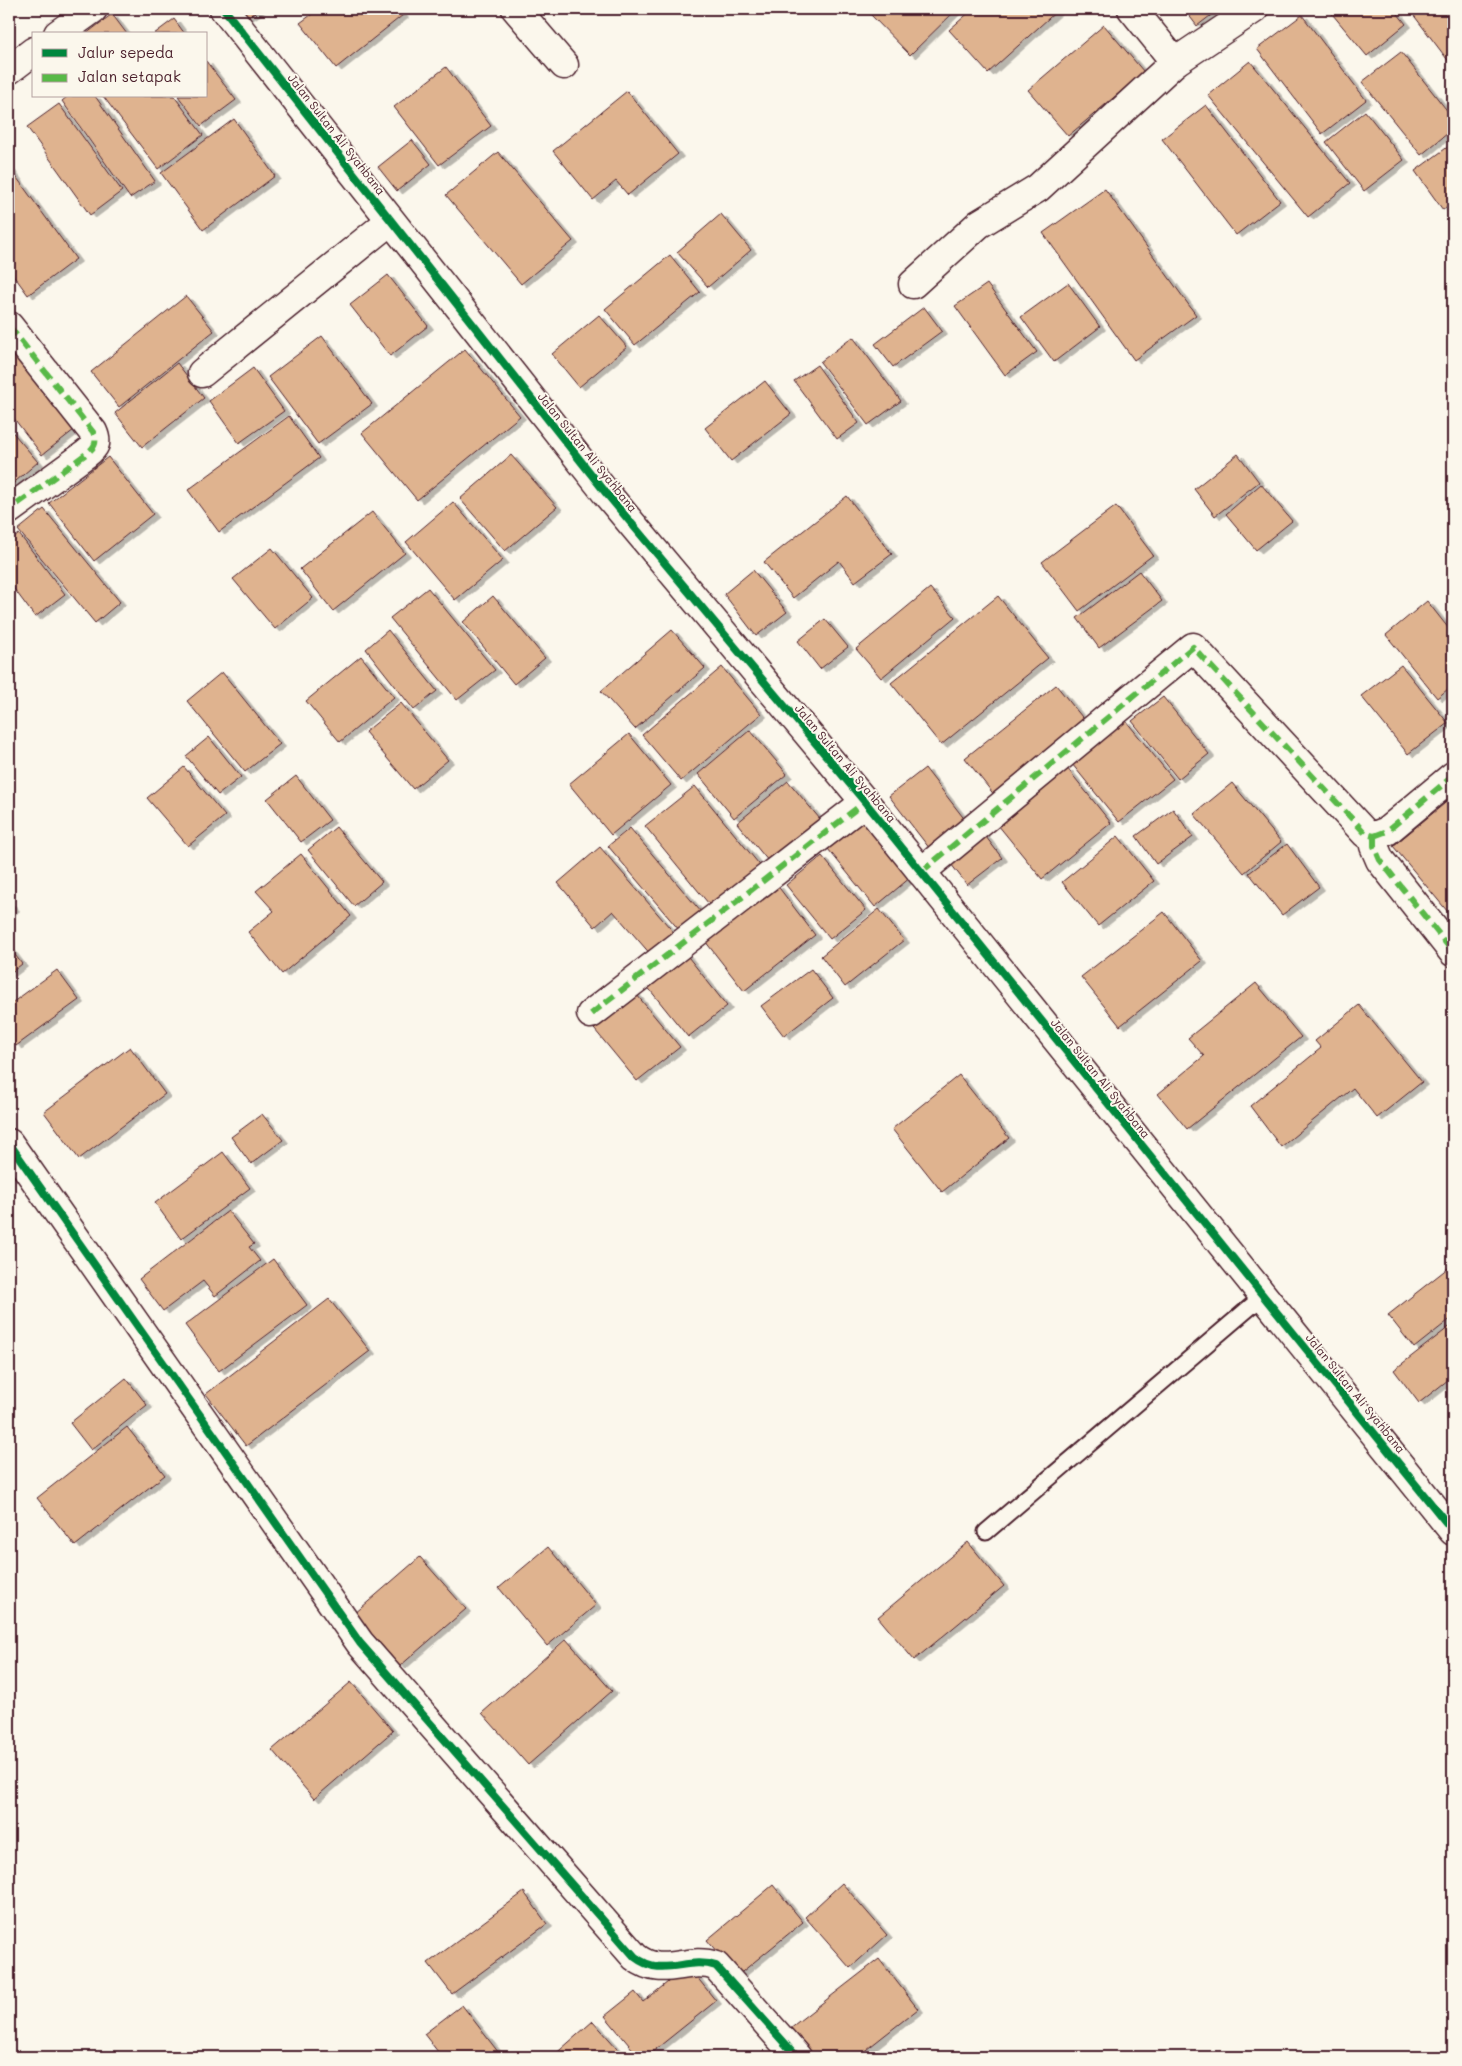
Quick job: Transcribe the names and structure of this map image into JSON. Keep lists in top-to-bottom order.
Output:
{
  "streets": {
    "street": ["Jalan Sultan Ali Syahbana"]
  },
  "legend": ["Jalur sepeda", "Jalan setapak"]
}
